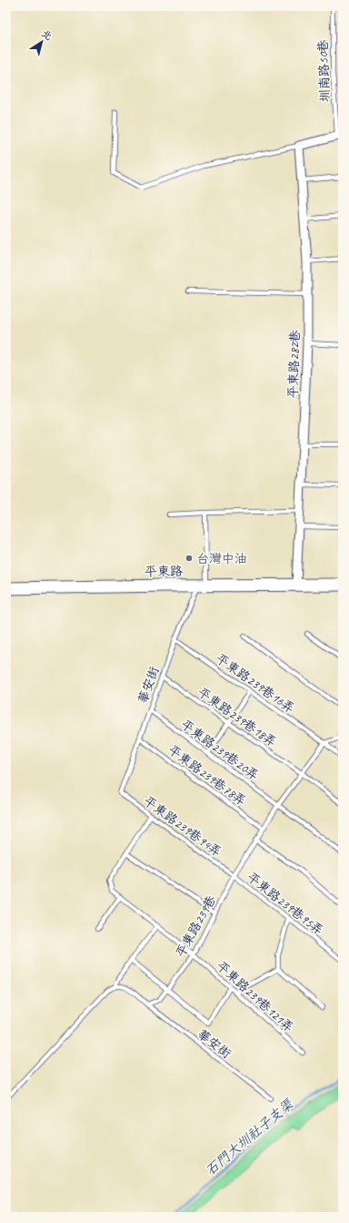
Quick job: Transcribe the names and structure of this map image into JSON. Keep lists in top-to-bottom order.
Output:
{
  "streets": {
    "street": ["平東路282巷", "平東路"],
    "lane": [
      "圳南路50巷",
      "平東路239巷16弄",
      "華安街",
      "平東路239巷18弄",
      "平東路239巷20弄",
      "平東路239巷78弄",
      "平東路239巷94弄",
      "平東路239巷95弄",
      "平東路239巷",
      "平東路239巷121弄"
    ]
  },
  "crossings": [
    ["平東路282巷", "平東路"],
    ["平東路", "華安街"],
    ["平東路239巷16弄", "華安街"],
    ["平東路239巷16弄", "平東路239巷"],
    ["華安街", "平東路239巷18弄"],
    ["華安街", "平東路239巷20弄"],
    ["華安街", "平東路239巷78弄"],
    ["華安街", "平東路239巷94弄"],
    ["華安街", "平東路239巷"],
    ["平東路239巷18弄", "平東路239巷"],
    ["平東路239巷20弄", "平東路239巷"],
    ["平東路239巷78弄", "平東路239巷"],
    ["平東路239巷94弄", "平東路239巷95弄"],
    ["平東路239巷94弄", "平東路239巷"],
    ["平東路239巷95弄", "平東路239巷"],
    ["平東路239巷", "平東路239巷121弄"]
  ],
  "water": ["石門大圳社子支渠"],
  "places": ["台灣中油"],
  "north": "top right"
}
